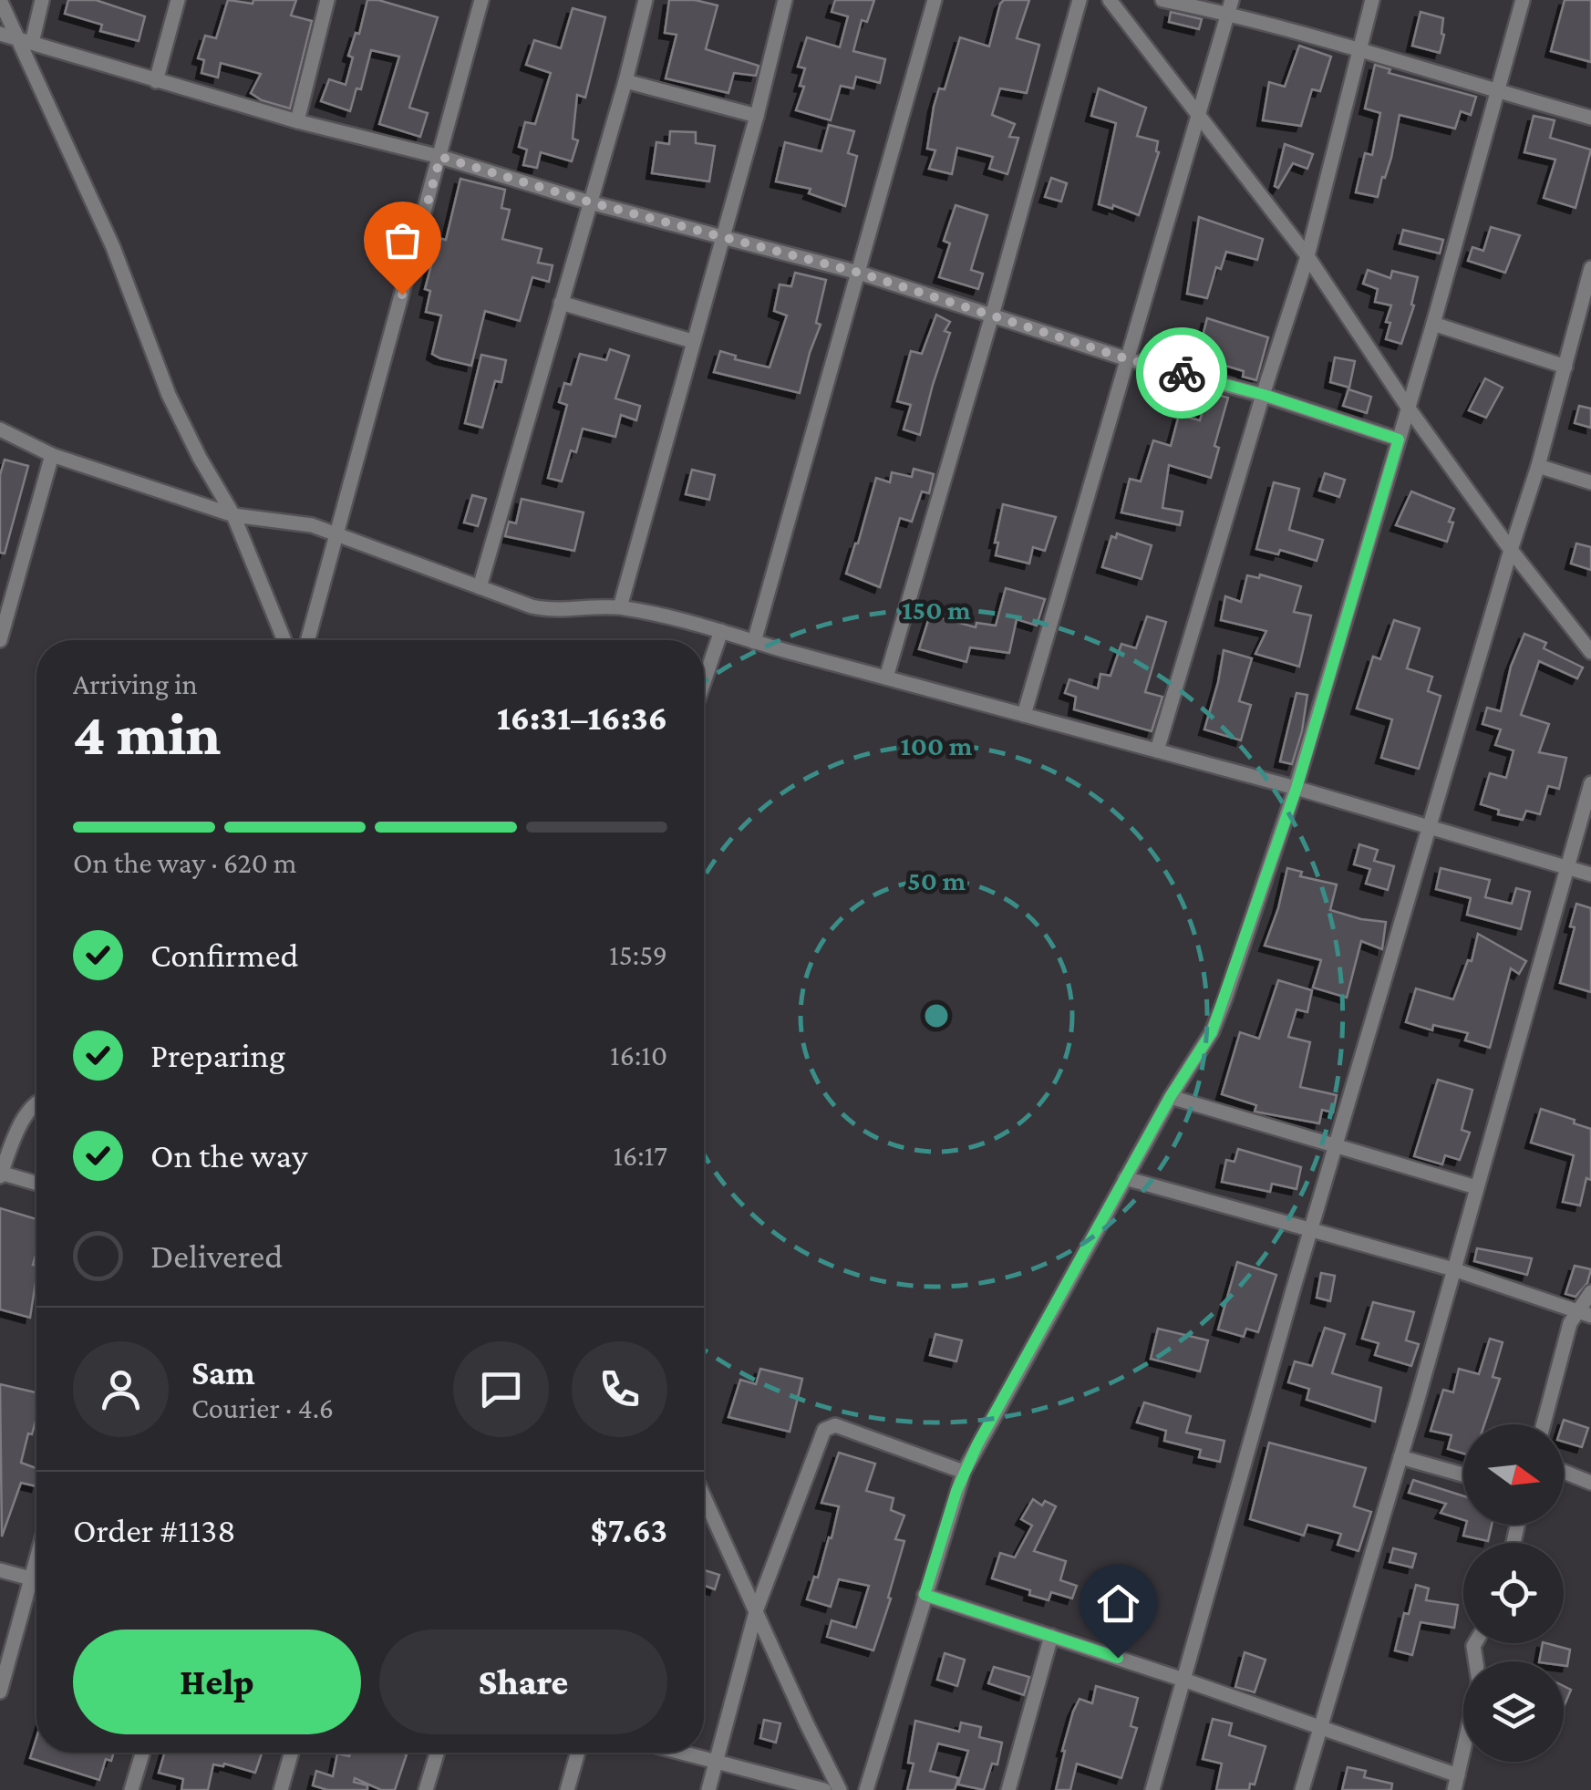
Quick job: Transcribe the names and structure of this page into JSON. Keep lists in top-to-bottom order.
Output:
{
  "north": "right",
  "page": {
    "heading": ["4 min", "Arriving in", "16:31–16:36"],
    "panel": [
      "Sam",
      "Courier · 4.6",
      "Order #1138",
      "$7.63"
    ],
    "bar": "On the way · 620 m",
    "list": [
      ["Confirmed", "15:59"],
      ["Preparing", "16:10"],
      ["On the way", "16:17"],
      "Delivered"
    ],
    "buttons": ["Help", "Share"]
  },
  "rings": ["150 m", "100 m", "50 m"]
}
